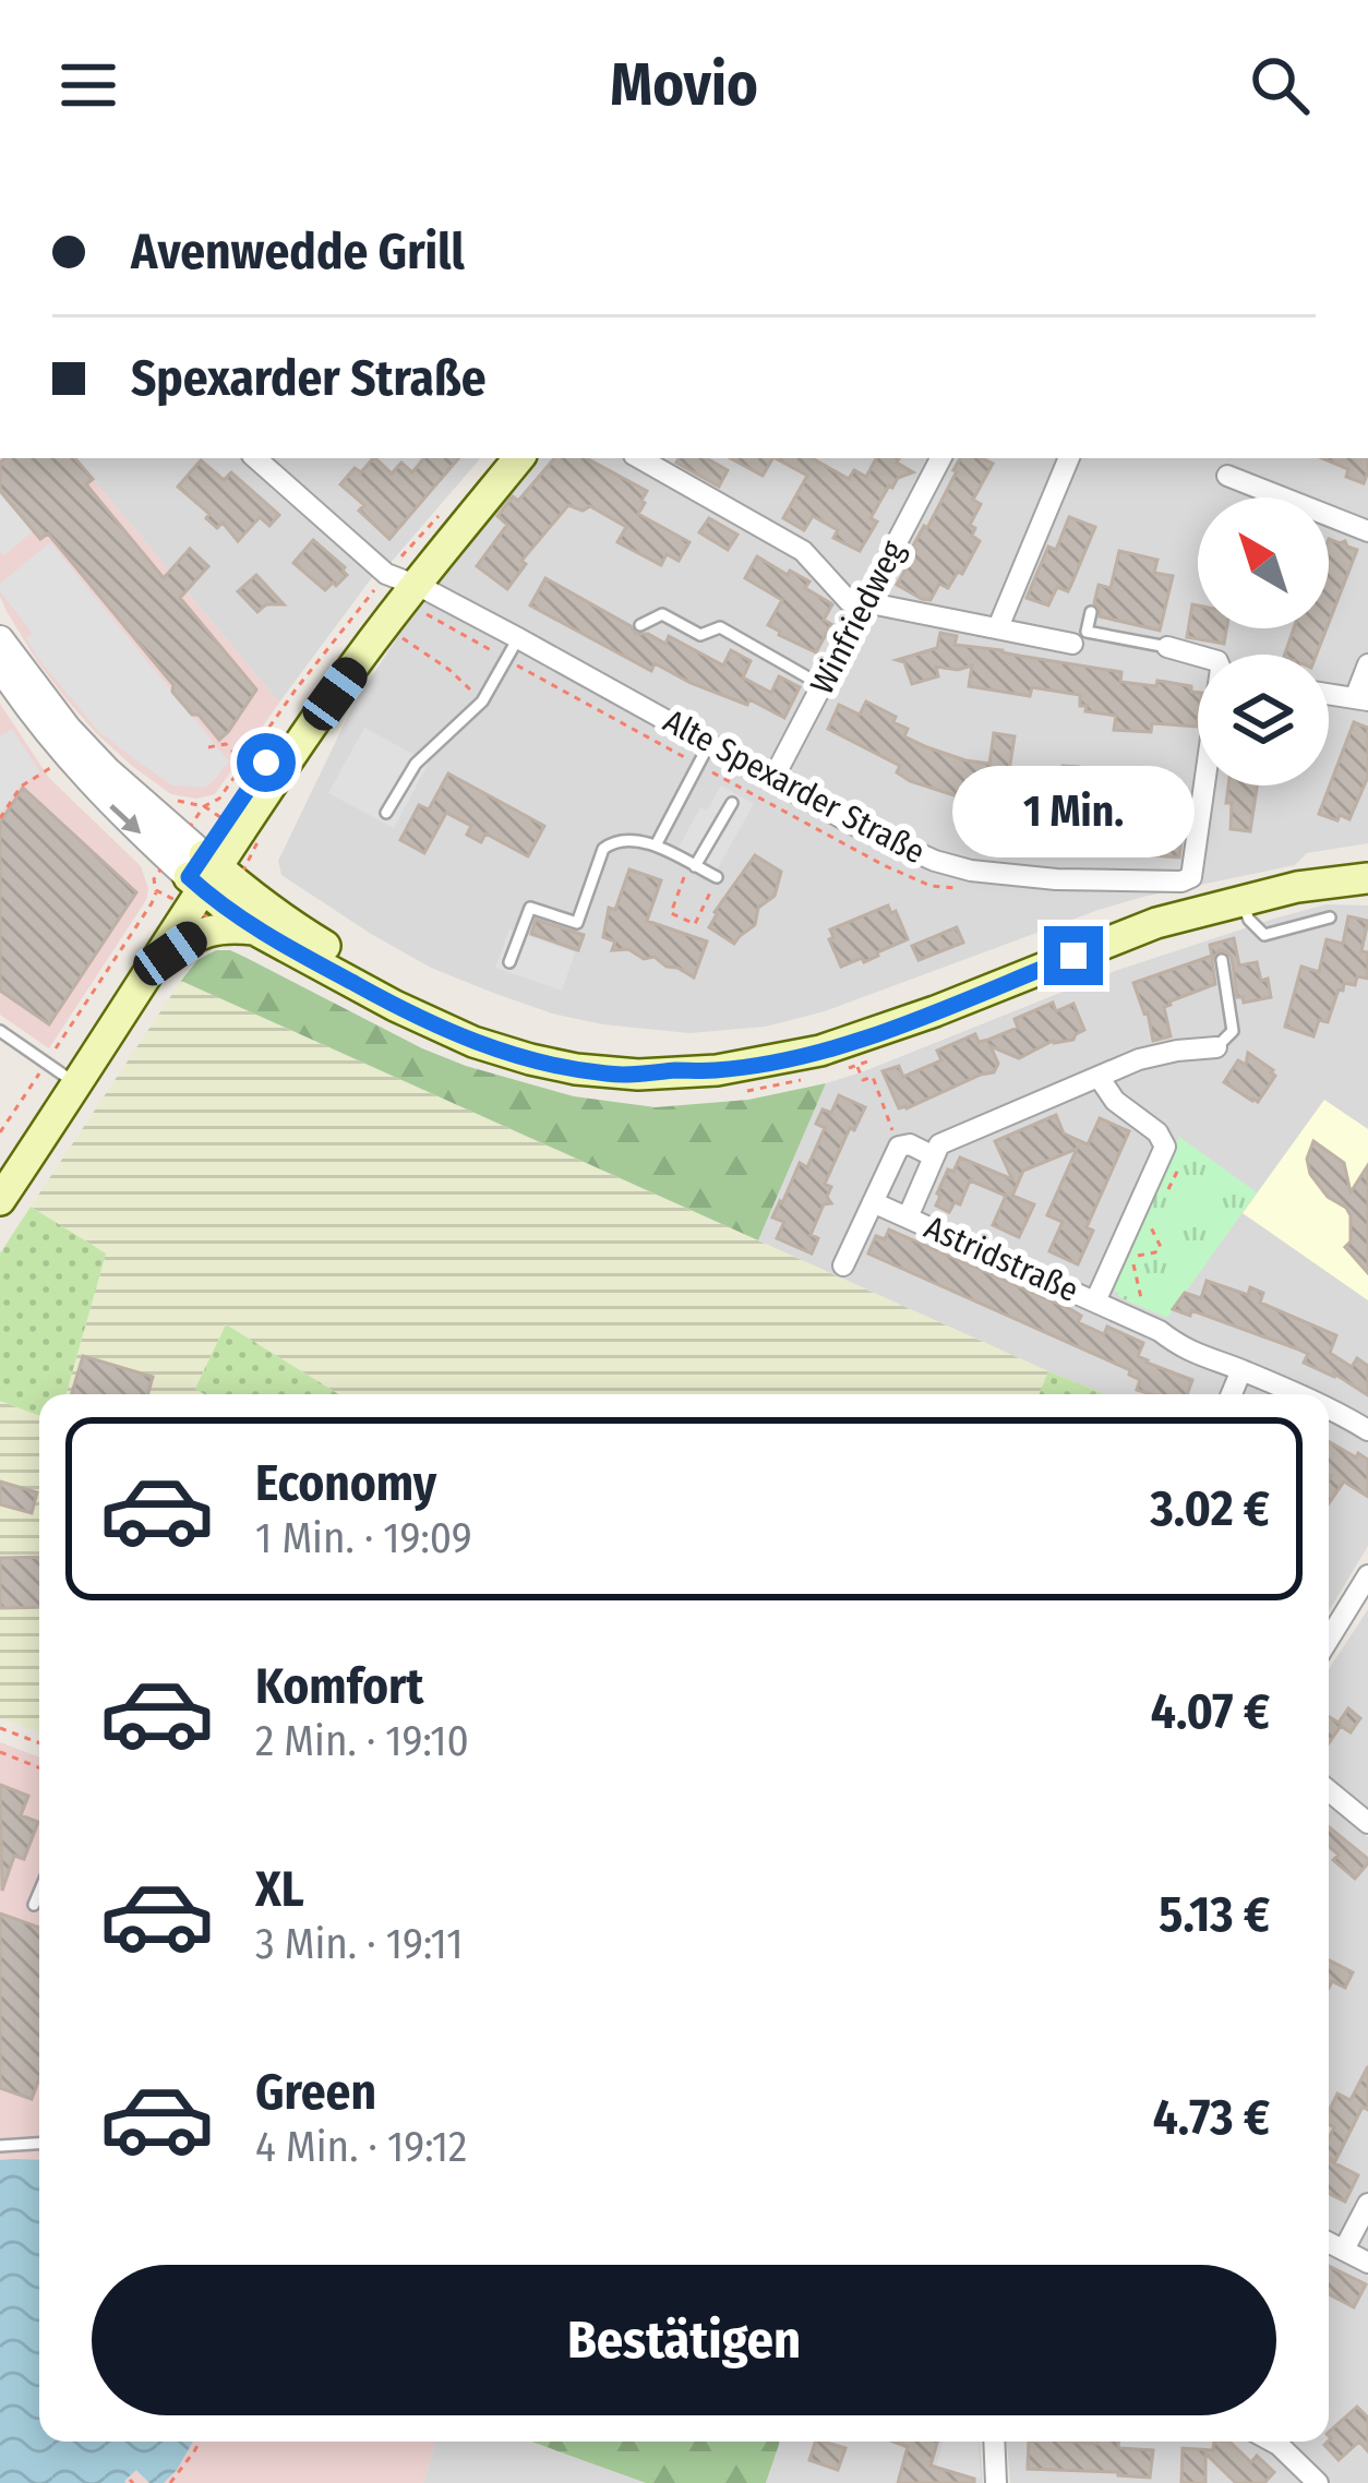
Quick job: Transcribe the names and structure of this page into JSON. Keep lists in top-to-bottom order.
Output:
{
  "streets": {
    "street": ["Winfriedweg", "Alte Spexarder Straße", "Astridstraße"]
  },
  "crossings": [
    ["Winfriedweg", "Alte Spexarder Straße"]
  ],
  "north": "top left",
  "page": {
    "header": "Movio",
    "banner": ["Avenwedde Grill", "Spexarder Straße"],
    "bubble": "1 Min.",
    "list": [
      {
        "name": "Economy",
        "note": "1 Min. · 19:09",
        "value": "3.02 €"
      },
      {
        "name": "Komfort",
        "note": "2 Min. · 19:10",
        "value": "4.07 €"
      },
      {
        "name": "XL",
        "note": "3 Min. · 19:11",
        "value": "5.13 €"
      },
      {
        "name": "Green",
        "note": "4 Min. · 19:12",
        "value": "4.73 €"
      }
    ],
    "buttons": "Bestätigen"
  }
}
